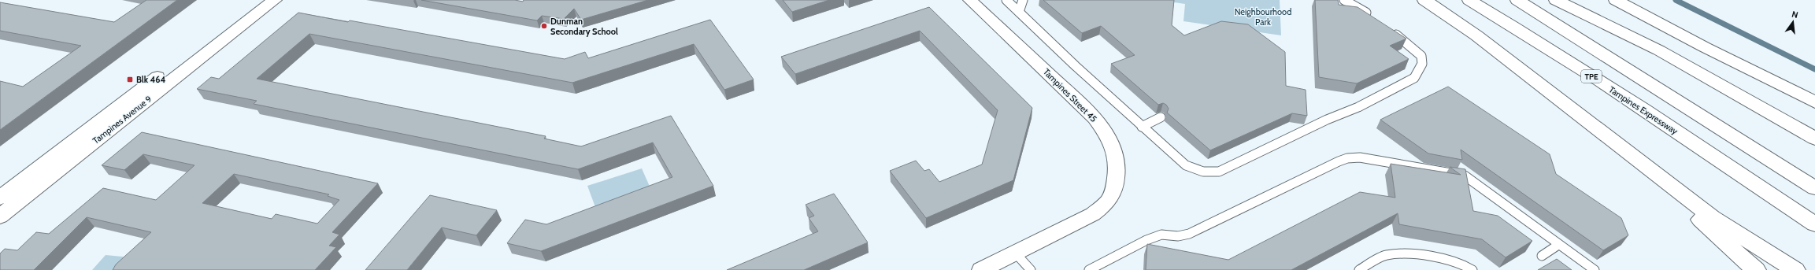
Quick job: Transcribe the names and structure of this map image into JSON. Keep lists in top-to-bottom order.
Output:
{
  "streets": {
    "main road": ["TPE", "Tampines Expressway", "Tampines Avenue 9"],
    "street": ["Tampines Street 45"]
  },
  "parks": ["Neighbourhood Park"],
  "places": {
    "other": ["Dunman Secondary School"],
    "transit": ["Blk 464"]
  },
  "north": "top"
}
